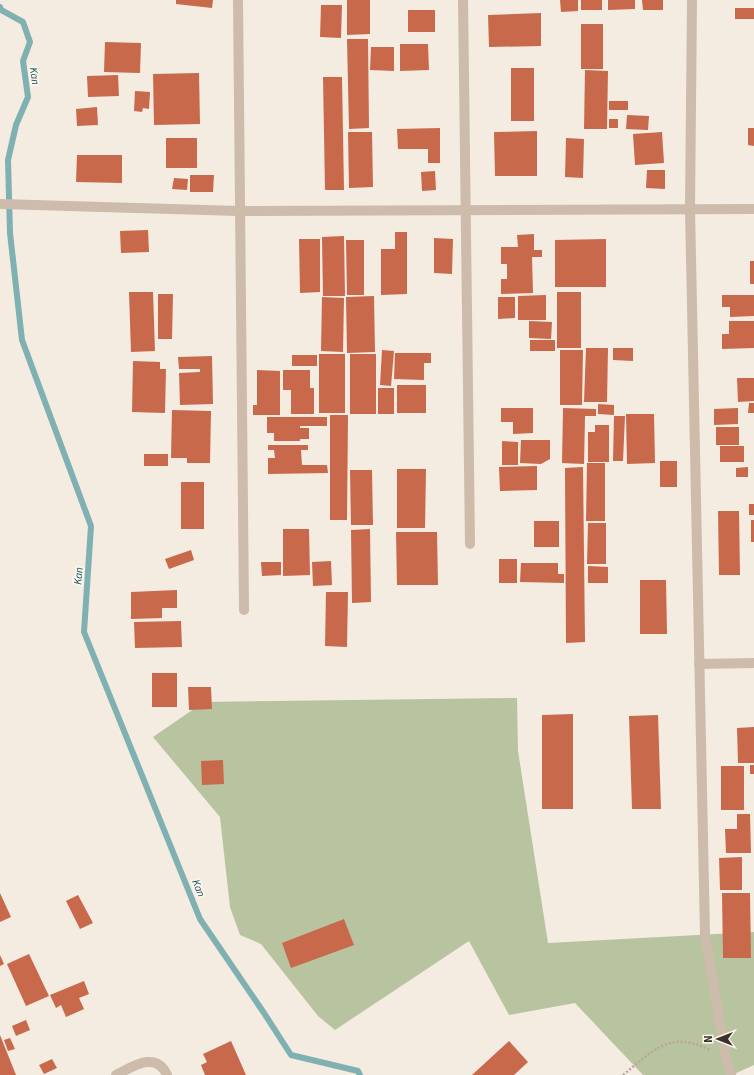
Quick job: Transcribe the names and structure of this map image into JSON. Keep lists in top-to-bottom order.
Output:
{
  "water": ["Kan"],
  "north": "left"
}
